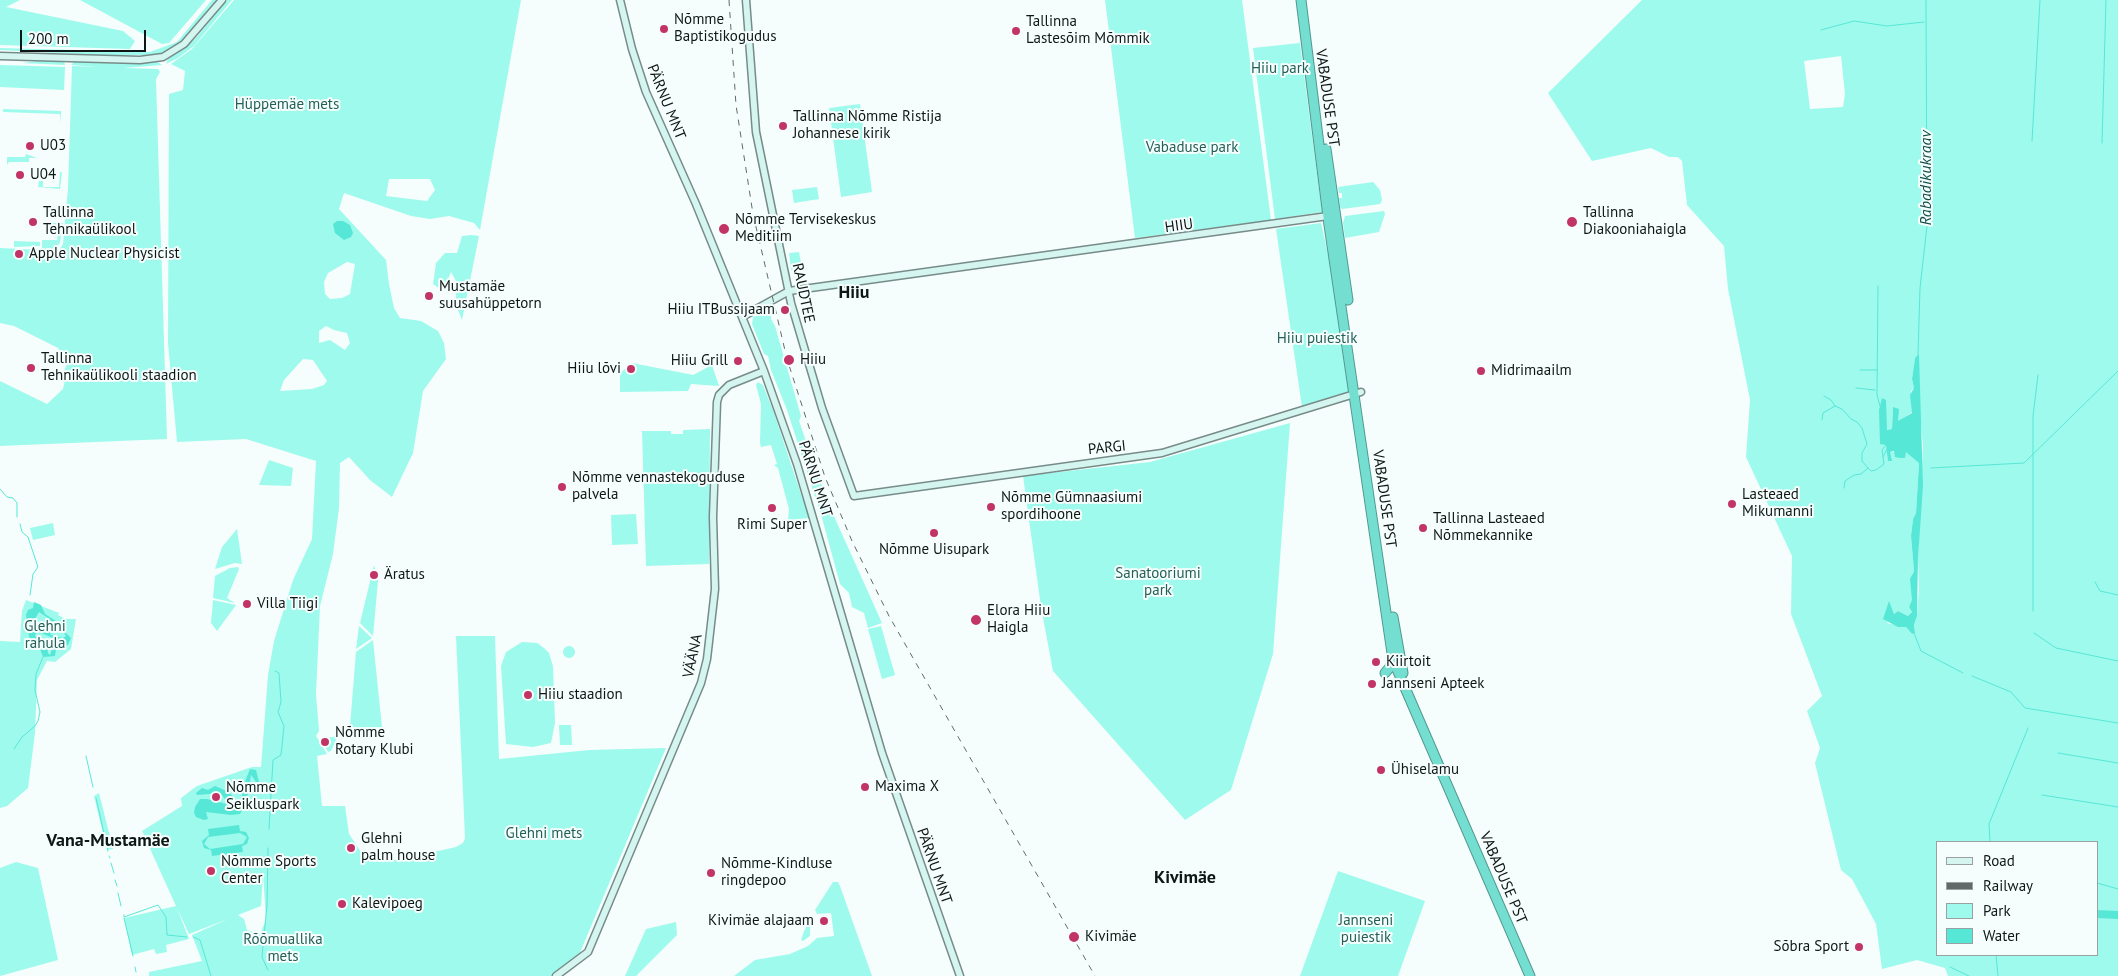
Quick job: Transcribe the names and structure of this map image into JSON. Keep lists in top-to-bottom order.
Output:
{
  "streets": {
    "highway": ["VABADUSE PST"],
    "street": [
      "PÄRNU MNT",
      "HIIU",
      "RAUDTEE",
      "PARGI",
      "VÄÄNA"
    ]
  },
  "crossings": [
    ["VABADUSE PST", "HIIU"],
    ["VABADUSE PST", "PARGI"],
    ["PÄRNU MNT", "HIIU"],
    ["PÄRNU MNT", "VÄÄNA"],
    ["HIIU", "RAUDTEE"],
    ["RAUDTEE", "PARGI"]
  ],
  "districts": ["Hiiu", "Vana-Mustamäe", "Kivimäe"],
  "water": ["Rabadikukraav"],
  "parks": [
    "Hiiu park",
    "Hüppemäe mets",
    "Vabaduse park",
    "Hiiu puiestik",
    "Sanatooriumi park",
    "Glehni rahula",
    "Glehni mets",
    "Jannseni puiestik",
    "Rõõmuallika mets"
  ],
  "places": [
    "Nõmme Baptistikogudus",
    "Tallinna Lastesõim Mõmmik",
    "Tallinna Nõmme Ristija Johannese kirik",
    "U03",
    "U04",
    "Tallinna Tehnikaülikool",
    "Tallinna Diakooniahaigla",
    "Nõmme Tervisekeskus Meditiim",
    "Apple Nuclear Physicist",
    "Mustamäe suusahüppetorn",
    "Hiiu ITBussijaam",
    "Hiiu",
    "Hiiu Grill",
    "Tallinna Tehnikaülikooli staadion",
    "Hiiu lõvi",
    "Midrimaailm",
    "Nõmme vennastekoguduse palvela",
    "Lasteaed Mikumanni",
    "Nõmme Gümnaasiumi spordihoone",
    "Rimi Super",
    "Tallinna Lasteaed Nõmmekannike",
    "Nõmme Uisupark",
    "Äratus",
    "Villa Tiigi",
    "Elora Hiiu Haigla",
    "Kiirtoit",
    "Jannseni Apteek",
    "Hiiu staadion",
    "Nõmme Rotary Klubi",
    "Ühiselamu",
    "Maxima X",
    "Nõmme Seikluspark",
    "Glehni palm house",
    "Nõmme Sports Center",
    "Nõmme-Kindluse ringdepoo",
    "Kalevipoeg",
    "Kivimäe alajaam",
    "Kivimäe",
    "Sõbra Sport"
  ],
  "legend": [
    "Road",
    "Railway",
    "Park",
    "Water"
  ],
  "scale_bar": "200 m"
}
